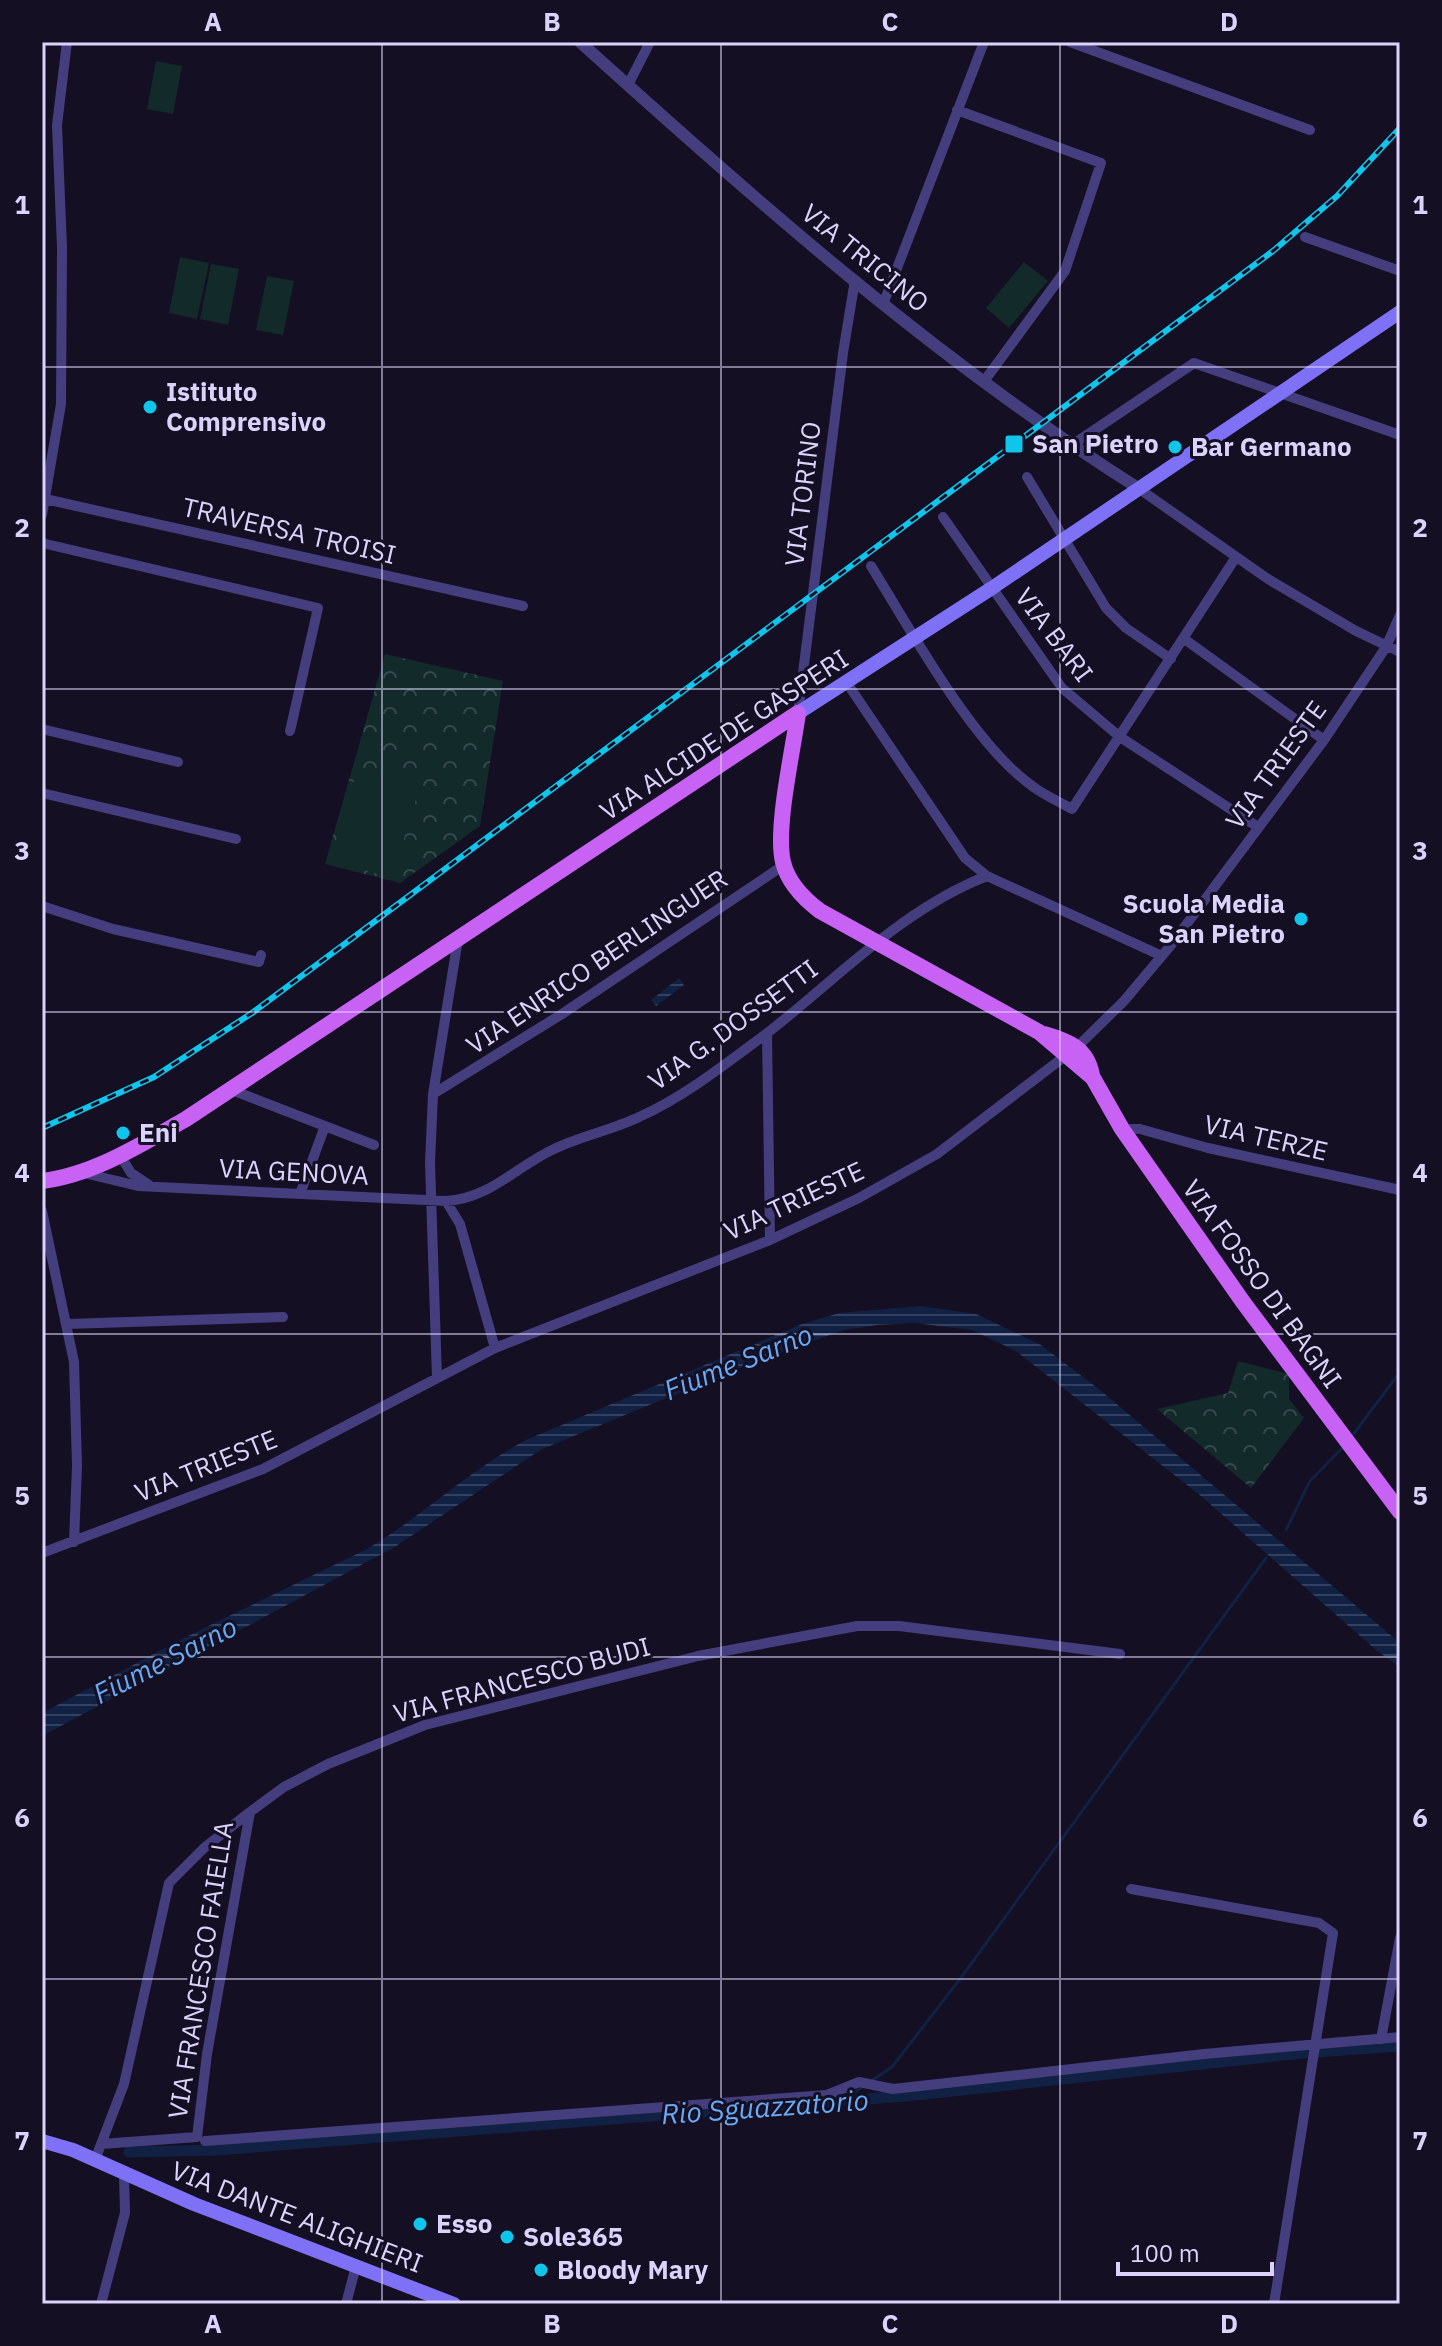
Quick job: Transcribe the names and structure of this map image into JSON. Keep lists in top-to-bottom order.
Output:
{
  "streets": {
    "main road": ["VIA ALCIDE DE GASPERI", "VIA FOSSO DI BAGNI", "VIA DANTE ALIGHIERI"],
    "street": [
      "VIA TRICINO",
      "VIA TORINO",
      "TRAVERSA TROISI",
      "VIA BARI",
      "VIA TRIESTE",
      "VIA ENRICO BERLINGUER",
      "VIA G. DOSSETTI",
      "VIA TERZE",
      "VIA GENOVA",
      "VIA FRANCESCO BUDI",
      "VIA FRANCESCO FAIELLA"
    ]
  },
  "crossings": [
    ["VIA TRICINO", "VIA TORINO"],
    ["VIA TRICINO", "VIA ALCIDE DE GASPERI"],
    ["VIA TORINO", "VIA ALCIDE DE GASPERI"],
    ["VIA BARI", "VIA ALCIDE DE GASPERI"],
    ["VIA BARI", "VIA TRIESTE"],
    ["VIA ALCIDE DE GASPERI", "VIA GENOVA"],
    ["VIA TRIESTE", "VIA FOSSO DI BAGNI"],
    ["VIA ENRICO BERLINGUER", "VIA FOSSO DI BAGNI"],
    ["VIA G. DOSSETTI", "VIA GENOVA"],
    ["VIA G. DOSSETTI", "VIA FOSSO DI BAGNI"],
    ["VIA TERZE", "VIA FOSSO DI BAGNI"],
    ["VIA FRANCESCO BUDI", "VIA FRANCESCO FAIELLA"],
    ["VIA FRANCESCO BUDI", "VIA DANTE ALIGHIERI"]
  ],
  "water": ["Fiume Sarno", "Rio Sguazzatorio"],
  "places": {
    "other": [
      "Istituto Comprensivo",
      "Bar Germano",
      "Scuola Media San Pietro",
      "Eni",
      "Esso",
      "Sole365",
      "Bloody Mary"
    ],
    "transit": ["San Pietro"]
  },
  "scale_bar": "100 m",
  "grid": {
    "columns": [
      "A",
      "B",
      "C",
      "D"
    ],
    "rows": [
      "1",
      "2",
      "3",
      "4",
      "5",
      "6",
      "7"
    ]
  }
}
